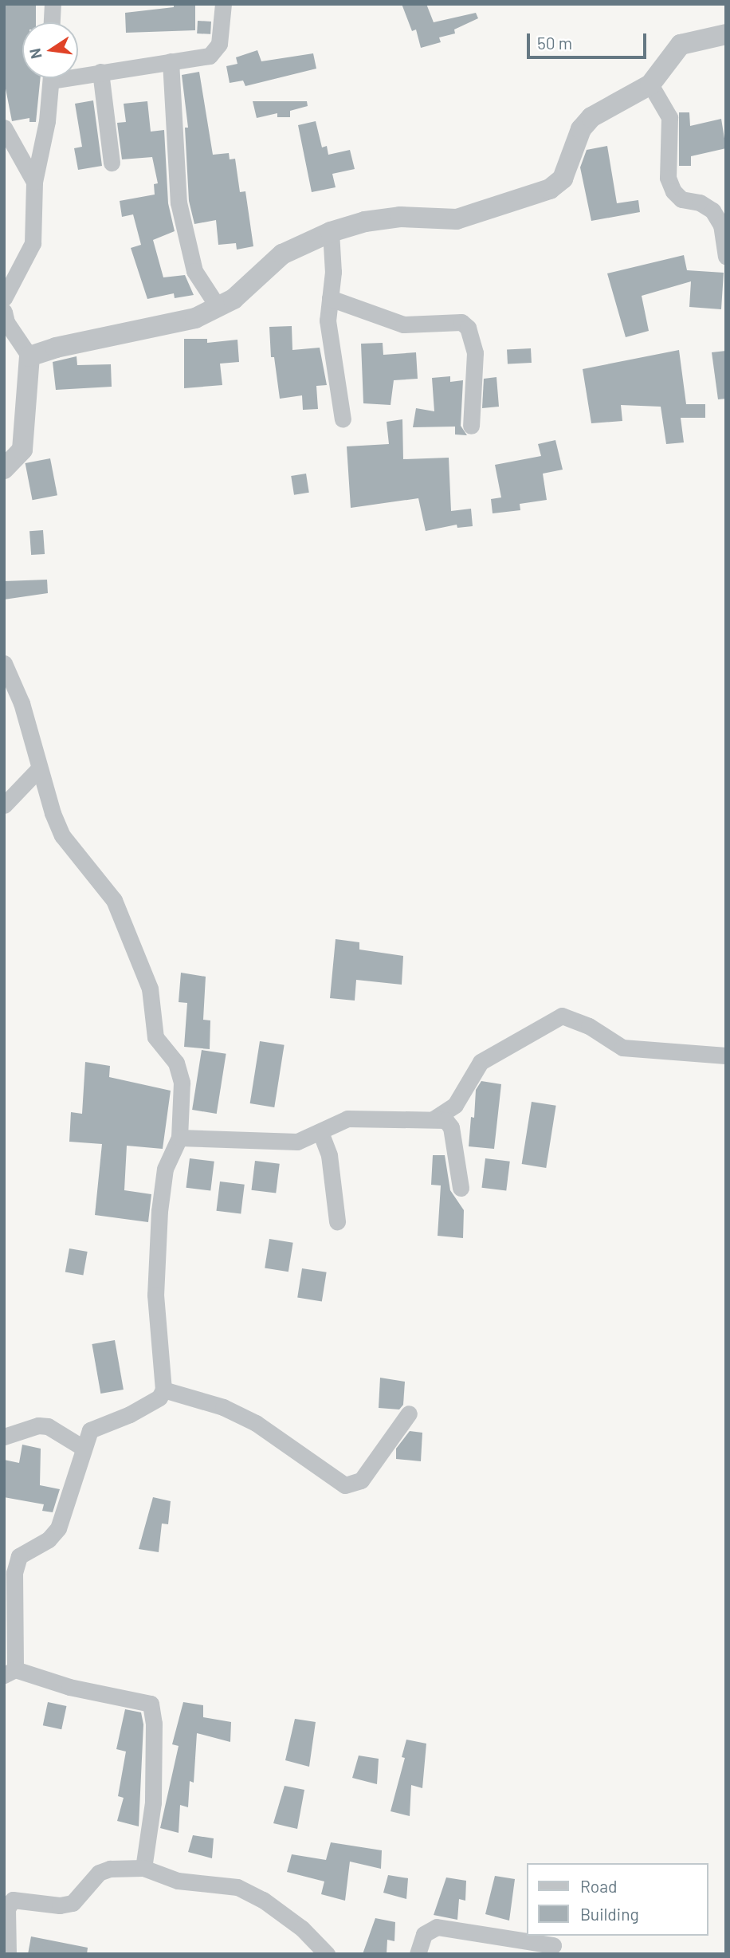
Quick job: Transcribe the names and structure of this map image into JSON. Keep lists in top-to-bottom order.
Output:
{
  "legend": ["Road", "Building"],
  "scale_bar": "50 m",
  "north": "left"
}
